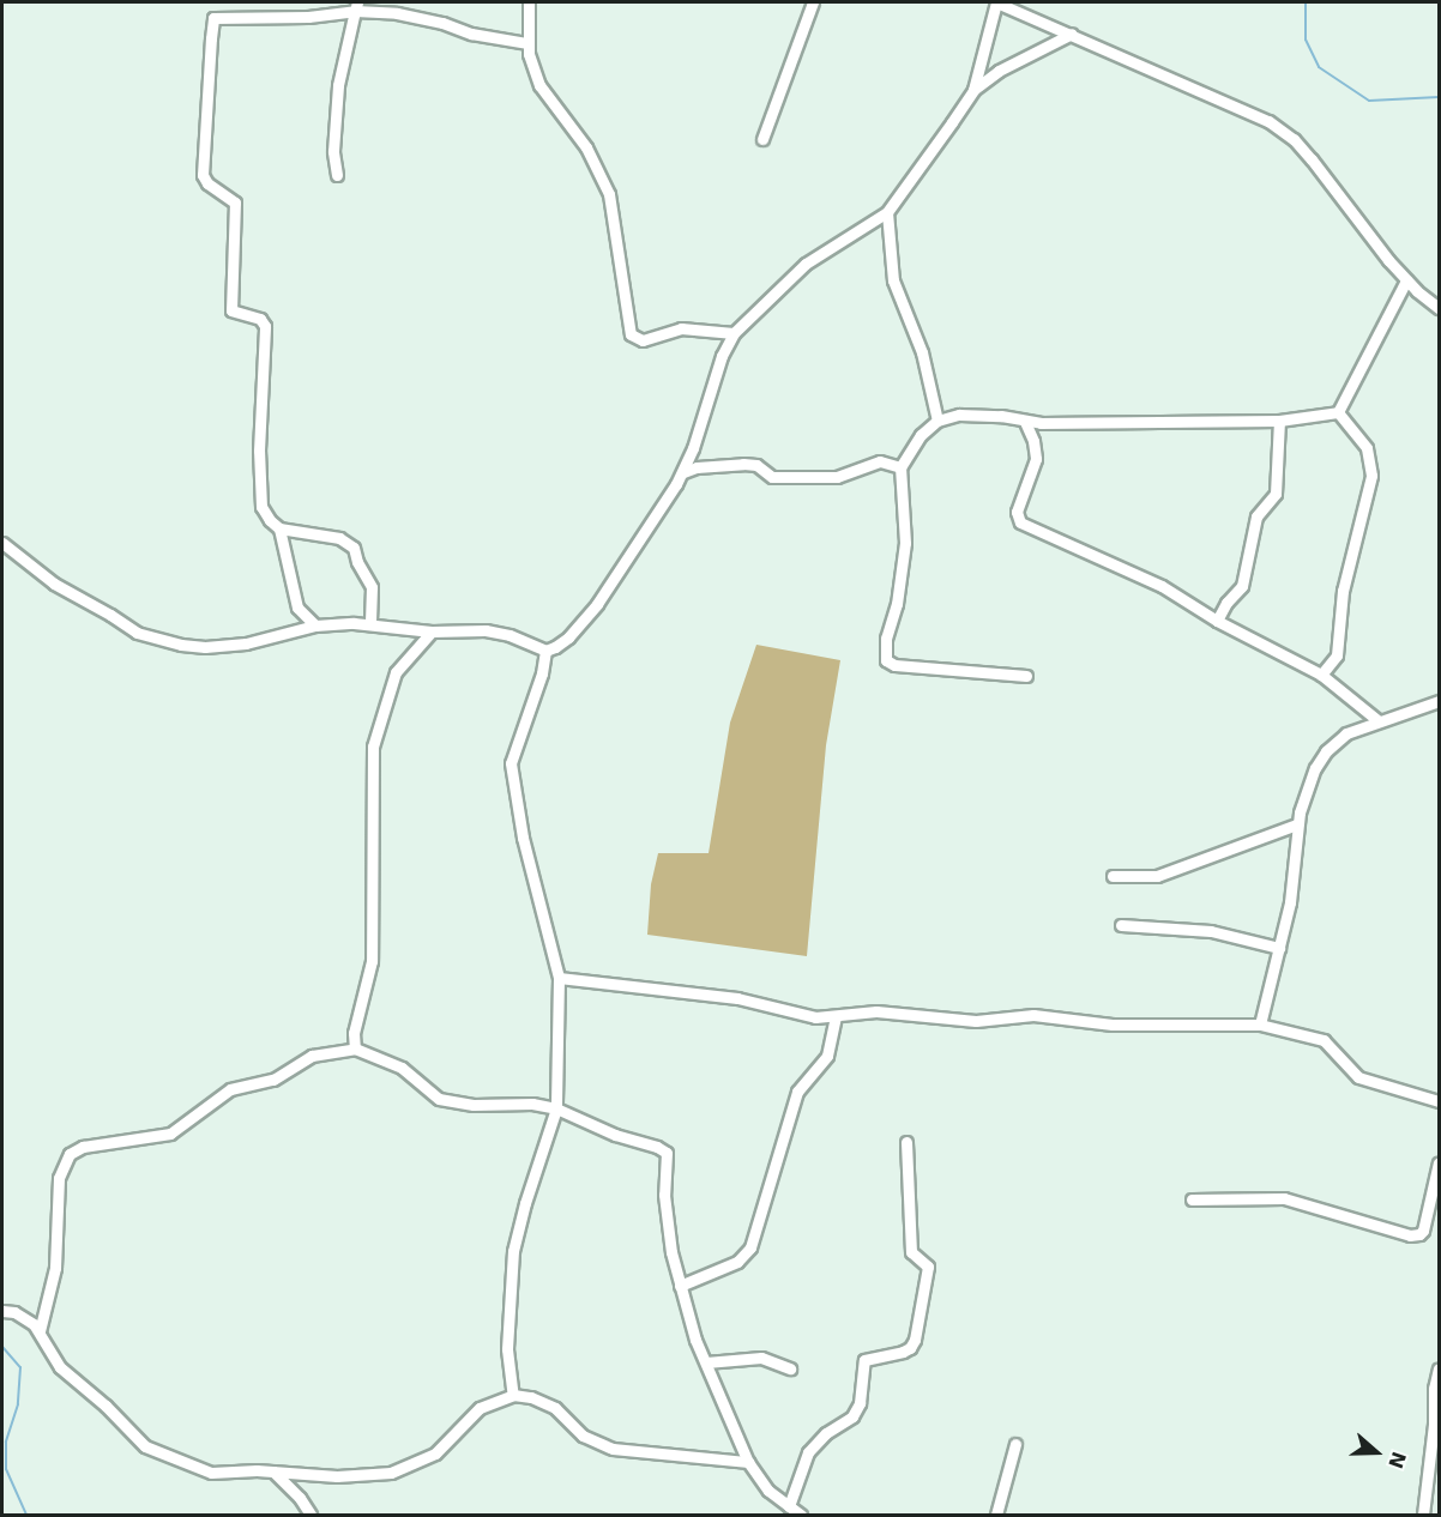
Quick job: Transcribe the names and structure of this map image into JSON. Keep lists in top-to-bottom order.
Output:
{
  "north": "right"
}
